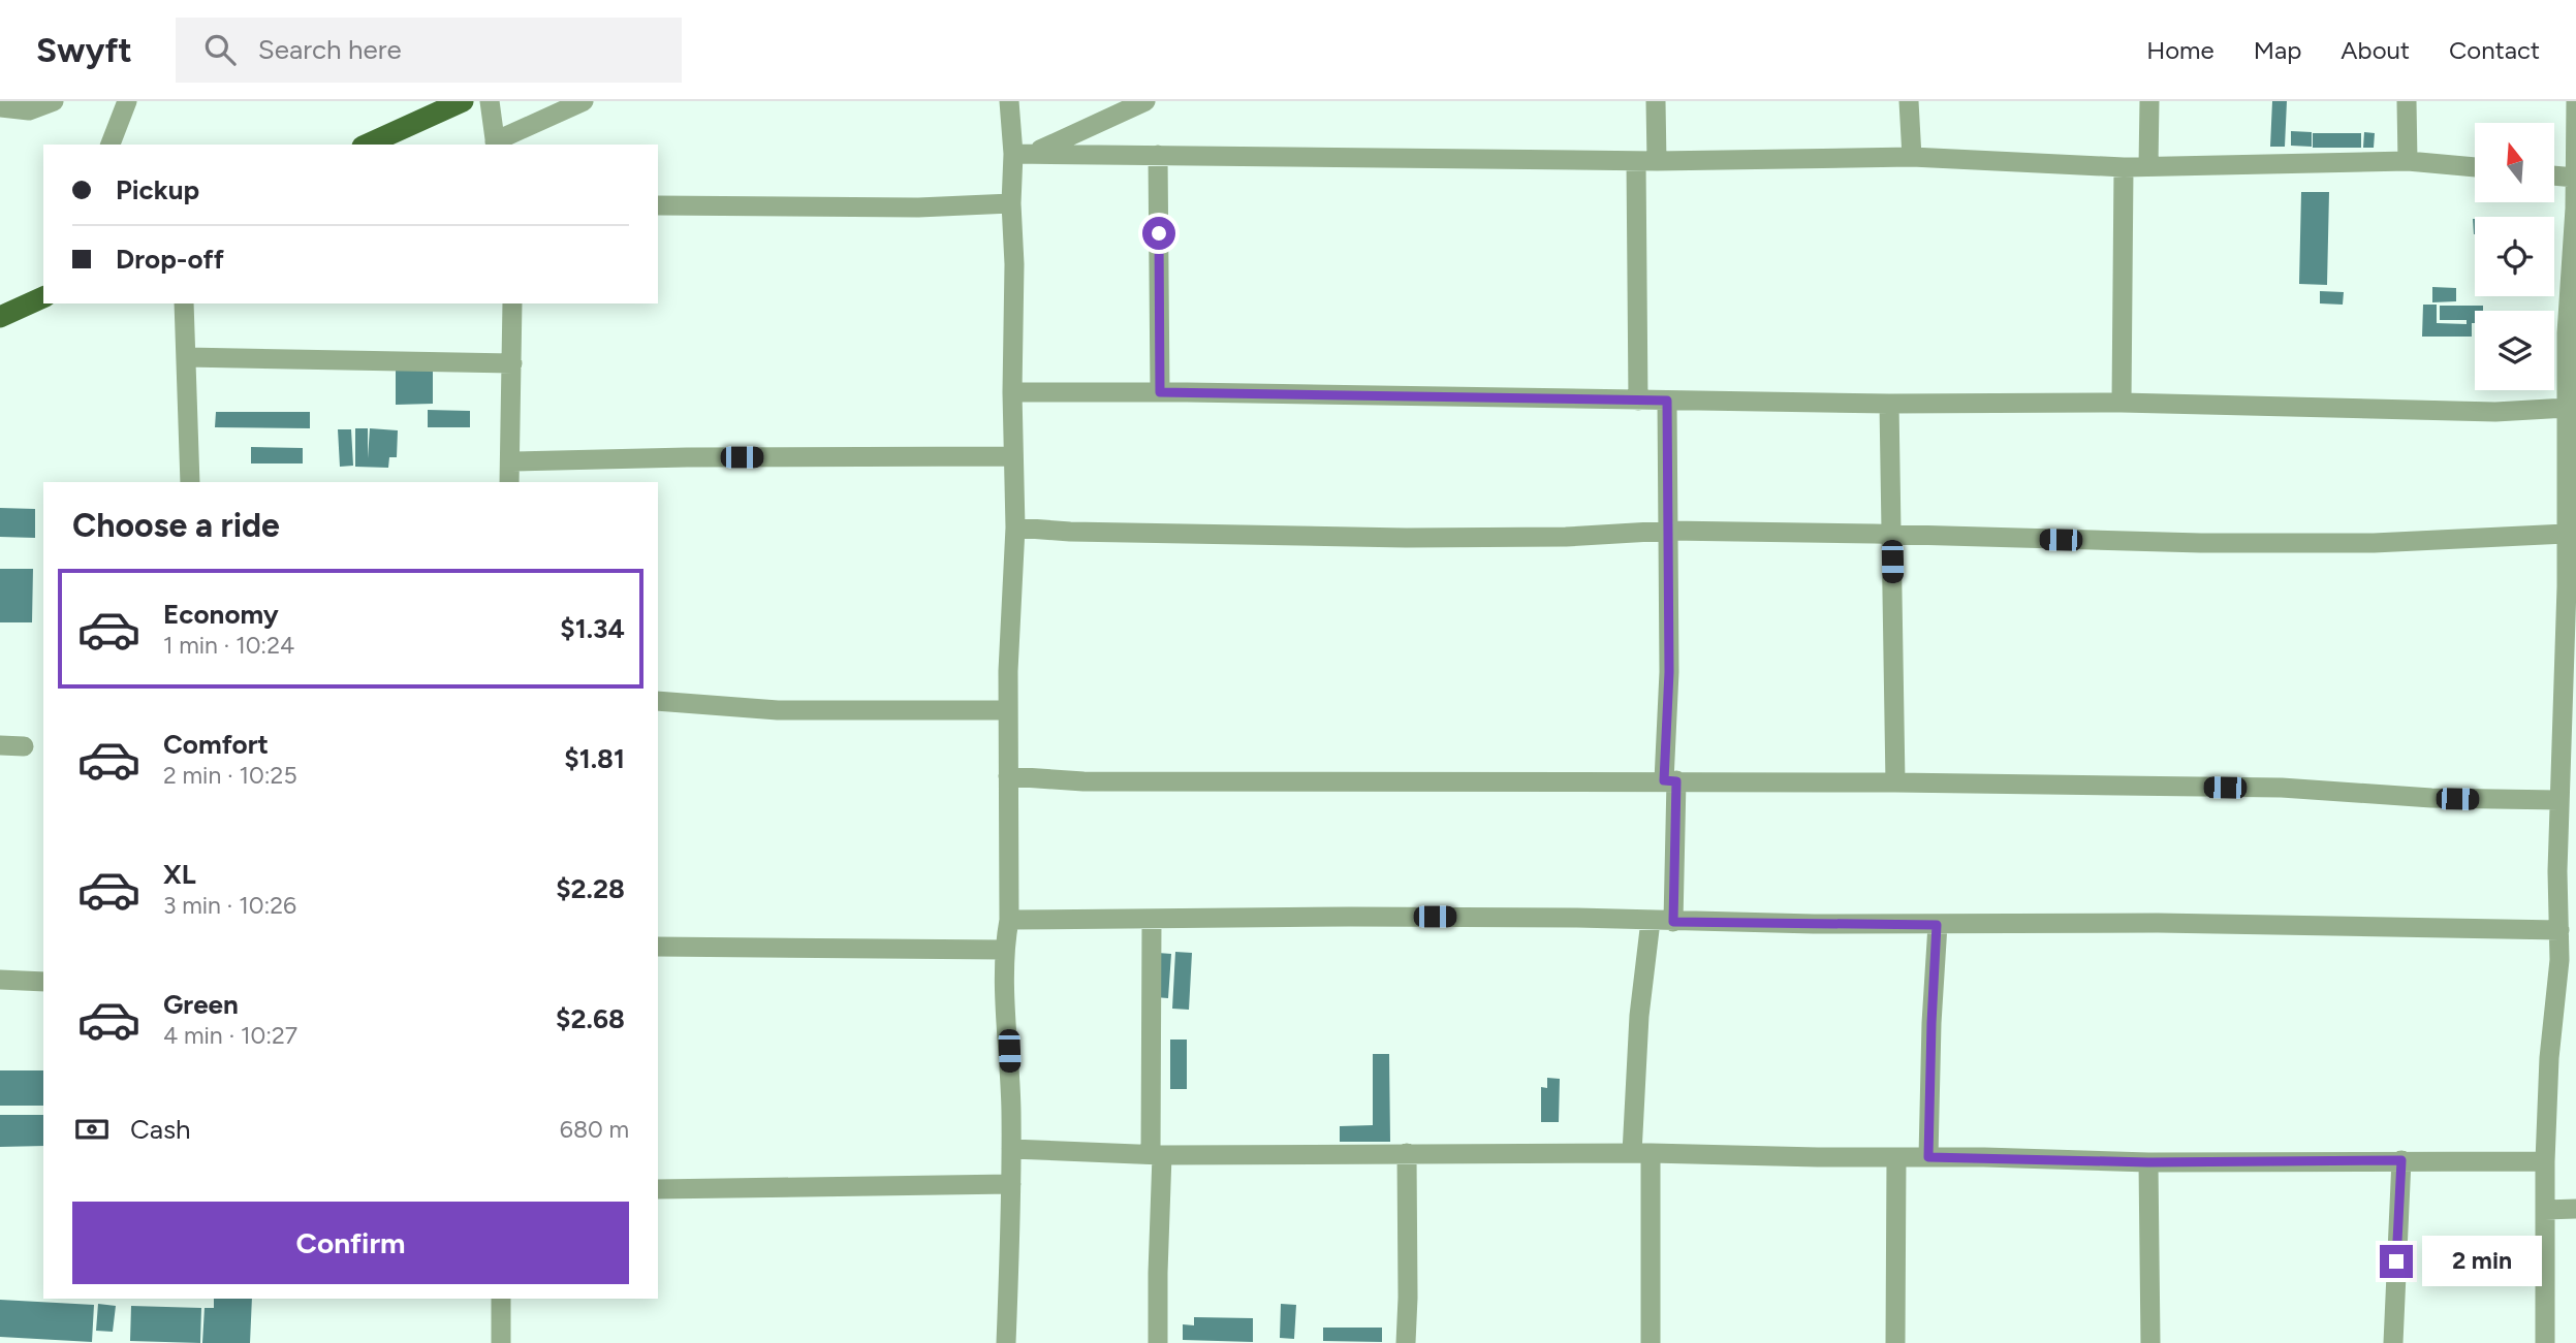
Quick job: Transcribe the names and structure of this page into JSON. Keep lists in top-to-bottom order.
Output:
{
  "north": "top",
  "page": {
    "header": "Swyft",
    "search": "Search here",
    "nav": [
      "Home",
      "Map",
      "About",
      "Contact"
    ],
    "banner": ["Pickup", "Drop-off"],
    "heading": "Choose a ride",
    "list": [
      {
        "name": "Economy",
        "note": "1 min · 10:24",
        "value": "$1.34"
      },
      {
        "name": "Comfort",
        "note": "2 min · 10:25",
        "value": "$1.81"
      },
      {
        "name": "XL",
        "note": "3 min · 10:26",
        "value": "$2.28"
      },
      {
        "name": "Green",
        "note": "4 min · 10:27",
        "value": "$2.68"
      }
    ],
    "pay": ["Cash", "680 m"],
    "buttons": "Confirm",
    "bubble": "2 min"
  }
}
